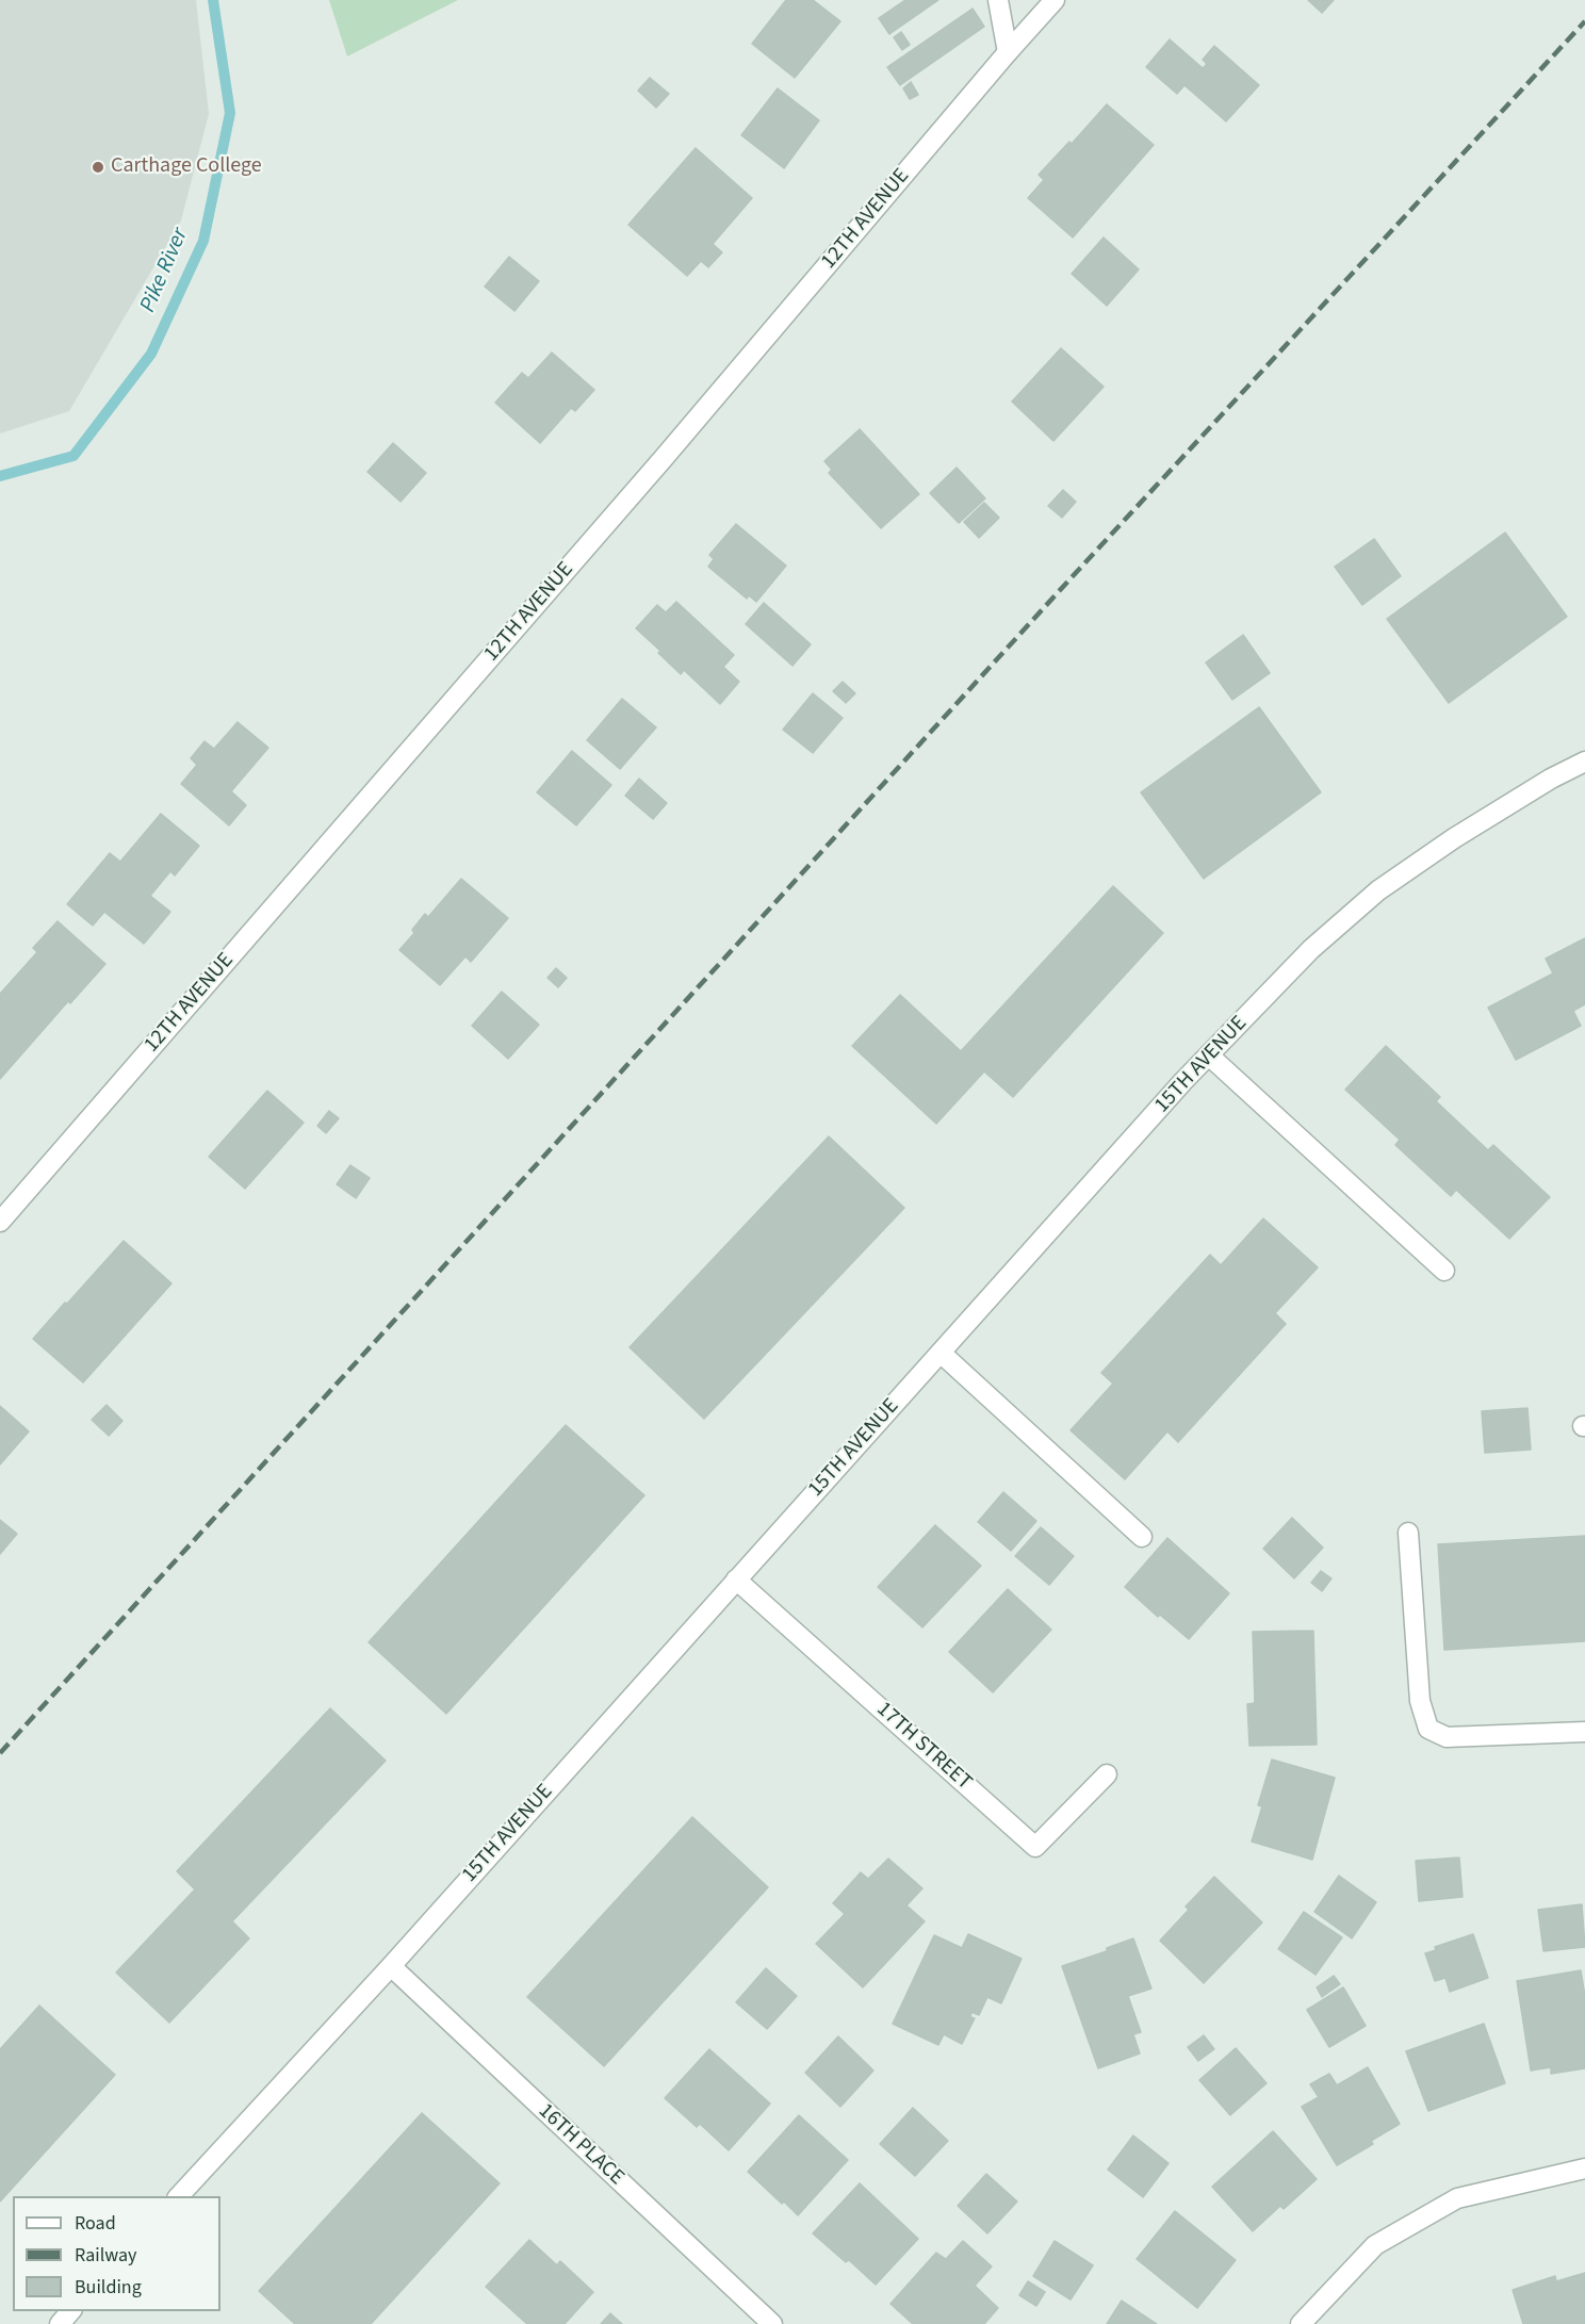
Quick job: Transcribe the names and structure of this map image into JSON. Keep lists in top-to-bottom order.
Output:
{
  "streets": {
    "street": [
      "12TH AVENUE",
      "15TH AVENUE",
      "17TH STREET",
      "16TH PLACE"
    ]
  },
  "crossings": [
    ["15TH AVENUE", "17TH STREET"],
    ["15TH AVENUE", "16TH PLACE"]
  ],
  "water": ["Pike River"],
  "places": ["Carthage College"],
  "legend": ["Road", "Railway", "Building"]
}
